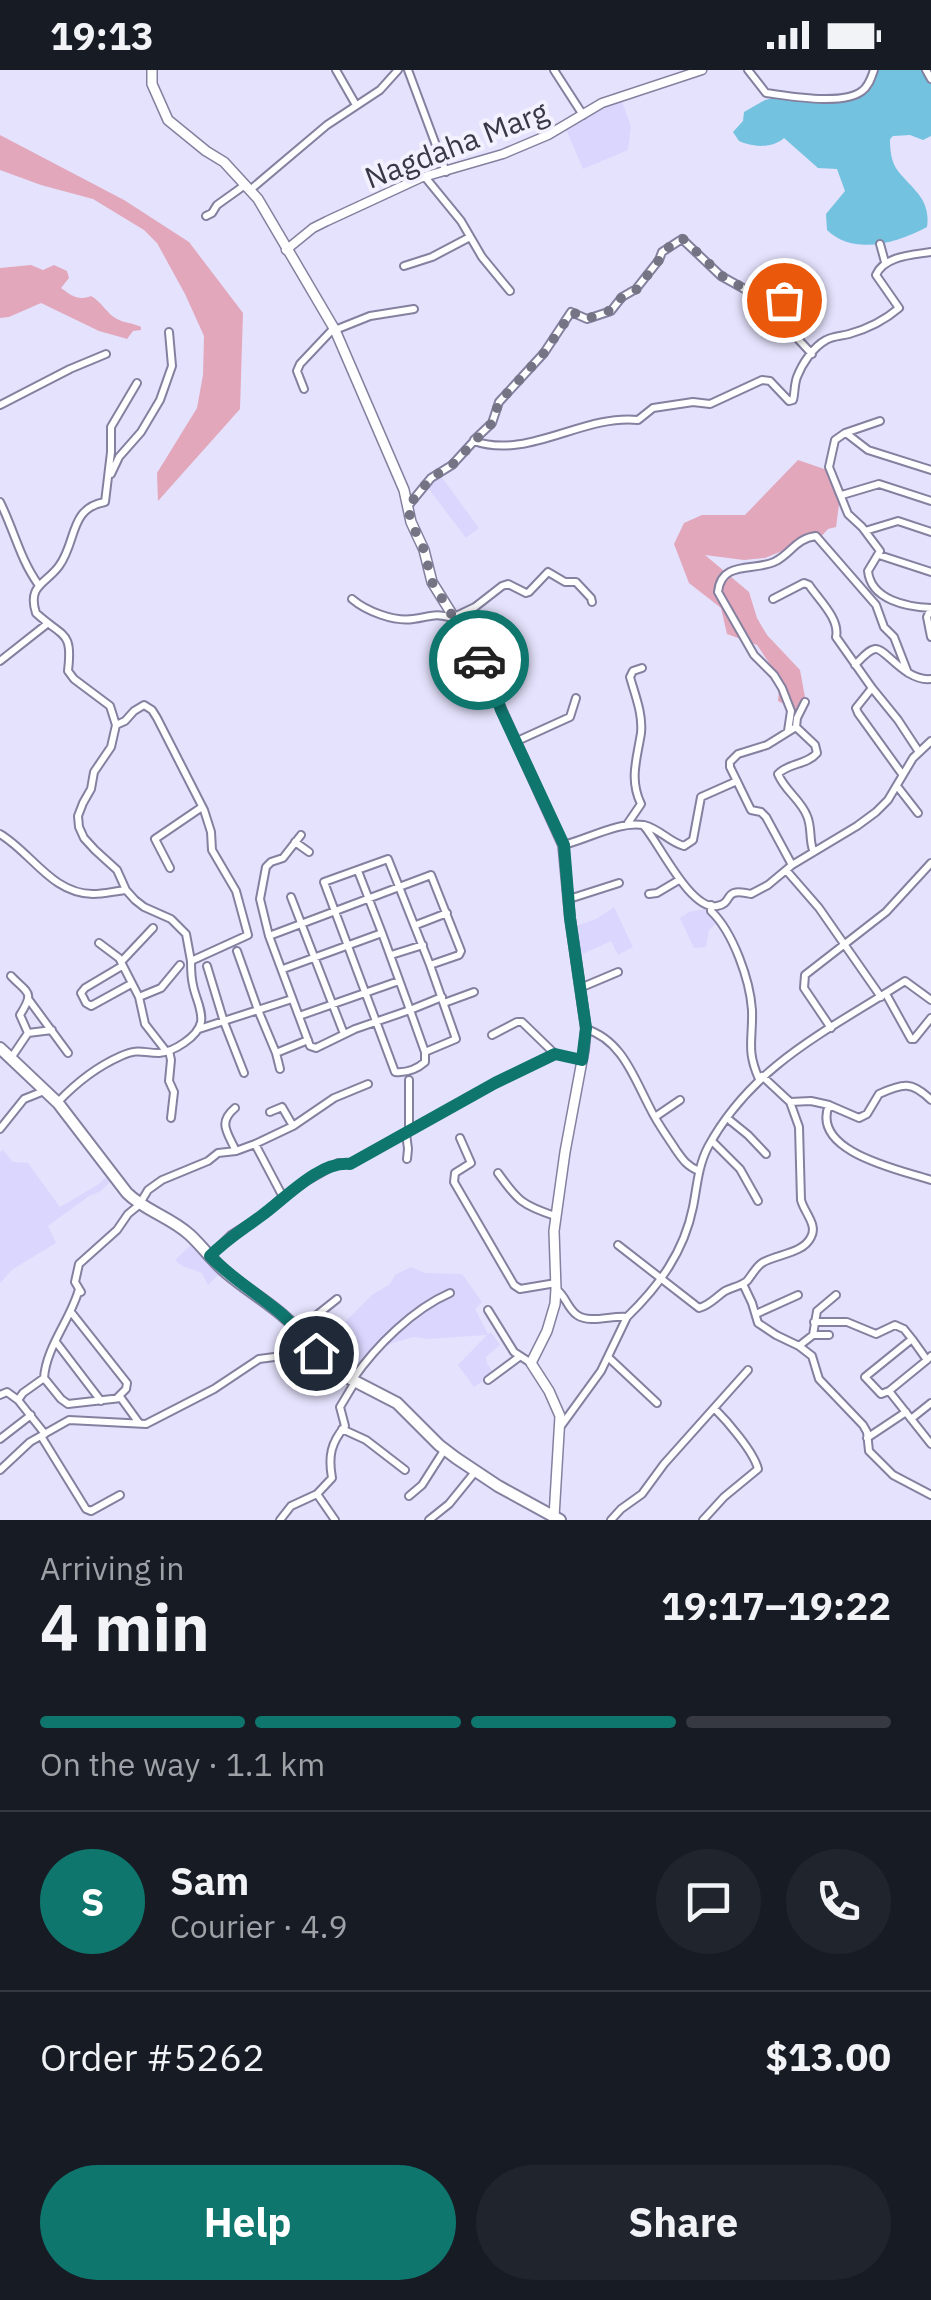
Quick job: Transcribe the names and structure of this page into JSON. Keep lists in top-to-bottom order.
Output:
{
  "streets": {
    "street": ["Nagdaha Marg"]
  },
  "page": {
    "status": "19:13",
    "heading": ["4 min", "Arriving in", "19:17–19:22"],
    "panel": [
      "Sam",
      "Courier · 4.9",
      "Order #5262",
      "$13.00"
    ],
    "bar": "On the way · 1.1 km",
    "round": "S",
    "buttons": ["Help", "Share"]
  }
}
